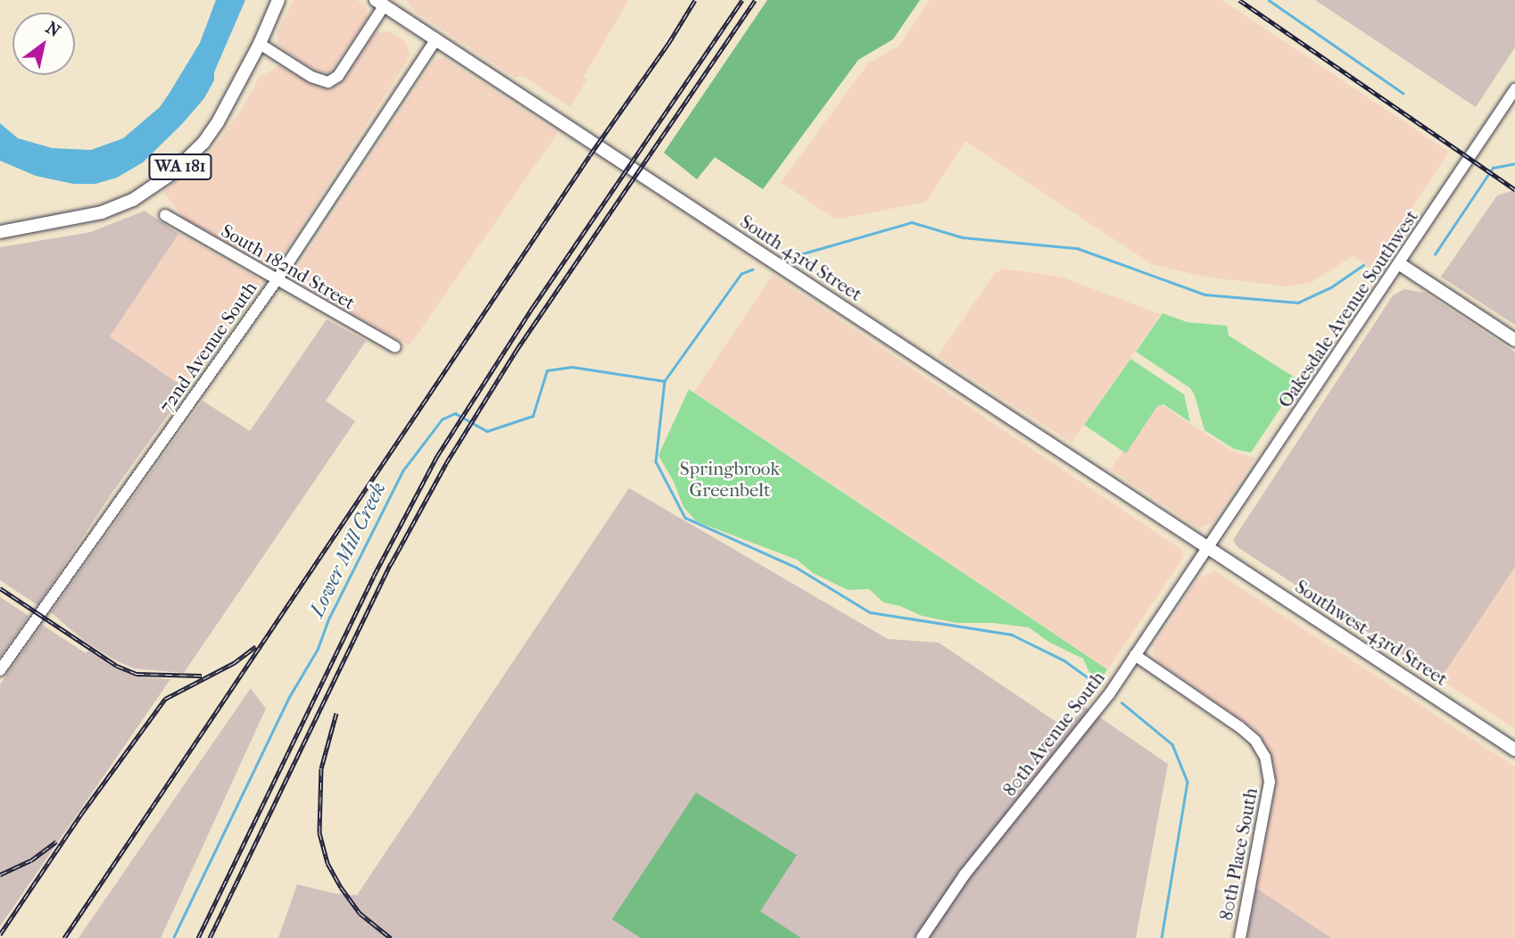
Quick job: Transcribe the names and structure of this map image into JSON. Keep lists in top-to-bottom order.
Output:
{
  "streets": {
    "main road": ["WA 181", "South 43rd Street", "Southwest 43rd Street"],
    "street": [
      "South 182nd Street",
      "Oakesdale Avenue Southwest",
      "72nd Avenue South",
      "80th Avenue South",
      "80th Place South"
    ]
  },
  "crossings": [
    ["South 43rd Street", "Oakesdale Avenue Southwest"],
    ["South 43rd Street", "72nd Avenue South"],
    ["South 43rd Street", "Southwest 43rd Street"],
    ["South 43rd Street", "80th Avenue South"],
    ["South 182nd Street", "72nd Avenue South"],
    ["Oakesdale Avenue Southwest", "Southwest 43rd Street"],
    ["Oakesdale Avenue Southwest", "80th Avenue South"],
    ["Southwest 43rd Street", "80th Avenue South"],
    ["80th Avenue South", "80th Place South"]
  ],
  "water": ["Lower Mill Creek"],
  "parks": ["Springbrook Greenbelt"],
  "north": "top right"
}
